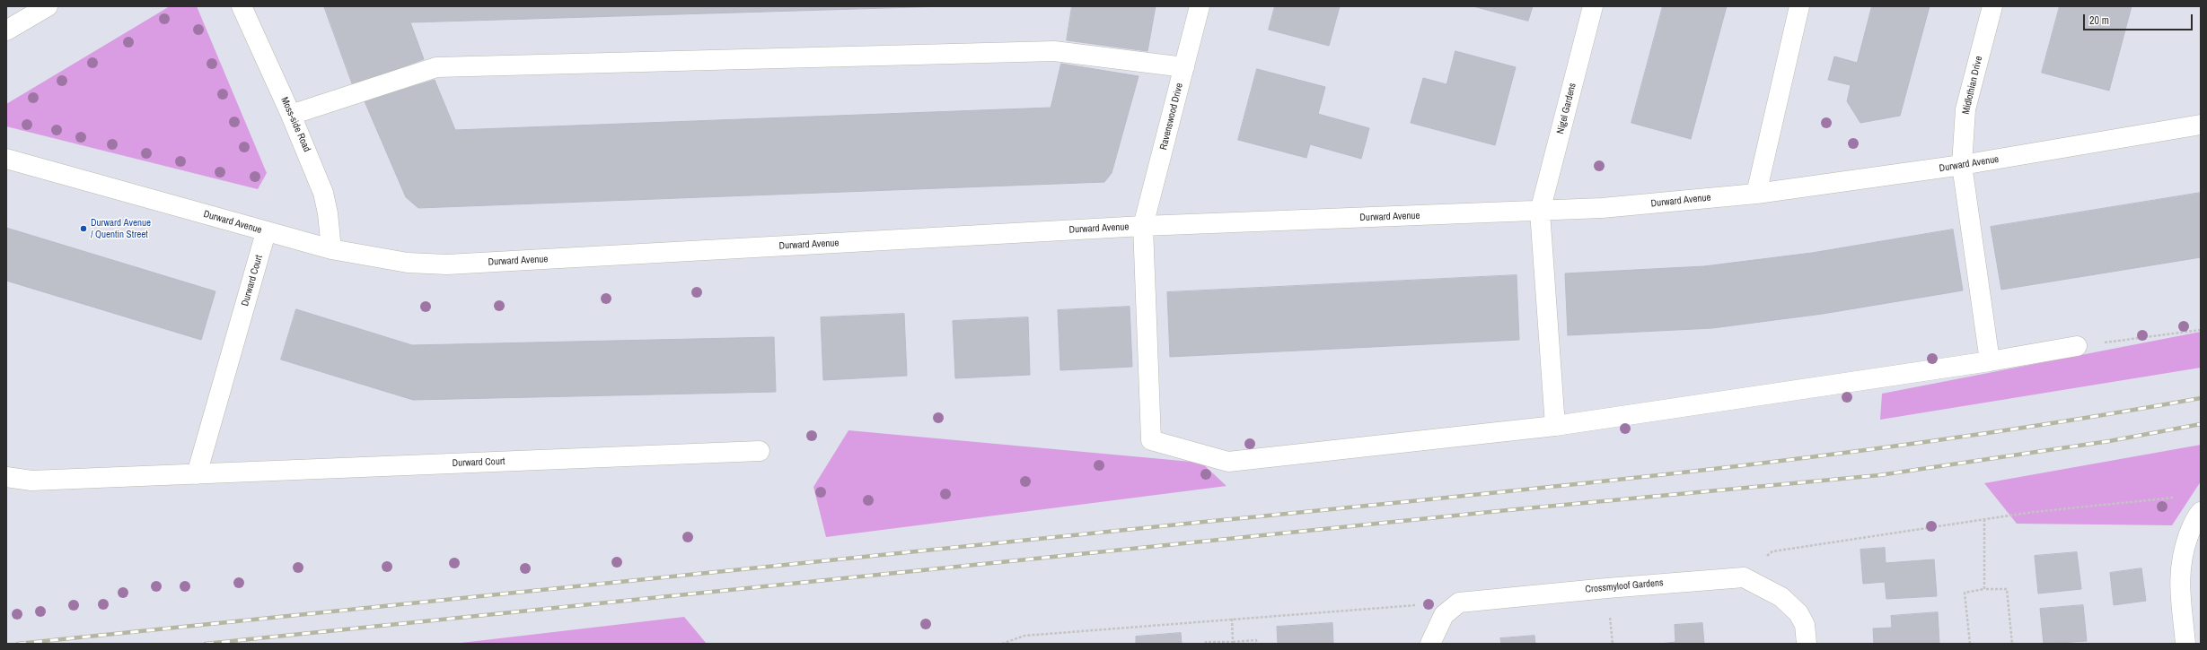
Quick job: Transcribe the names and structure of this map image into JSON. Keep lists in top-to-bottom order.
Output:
{
  "streets": {
    "street": [
      "Midlothian Drive",
      "Nigel Gardens",
      "Ravenswood Drive",
      "Moss-side Road",
      "Durward Avenue",
      "Durward Court",
      "Crossmyloof Gardens"
    ]
  },
  "crossings": [
    ["Midlothian Drive", "Durward Avenue"],
    ["Nigel Gardens", "Ravenswood Drive"],
    ["Nigel Gardens", "Durward Avenue"],
    ["Ravenswood Drive", "Durward Avenue"],
    ["Moss-side Road", "Durward Avenue"],
    ["Durward Avenue", "Durward Court"]
  ],
  "places": ["Durward Avenue / Quentin Street"],
  "scale_bar": "20 m"
}
